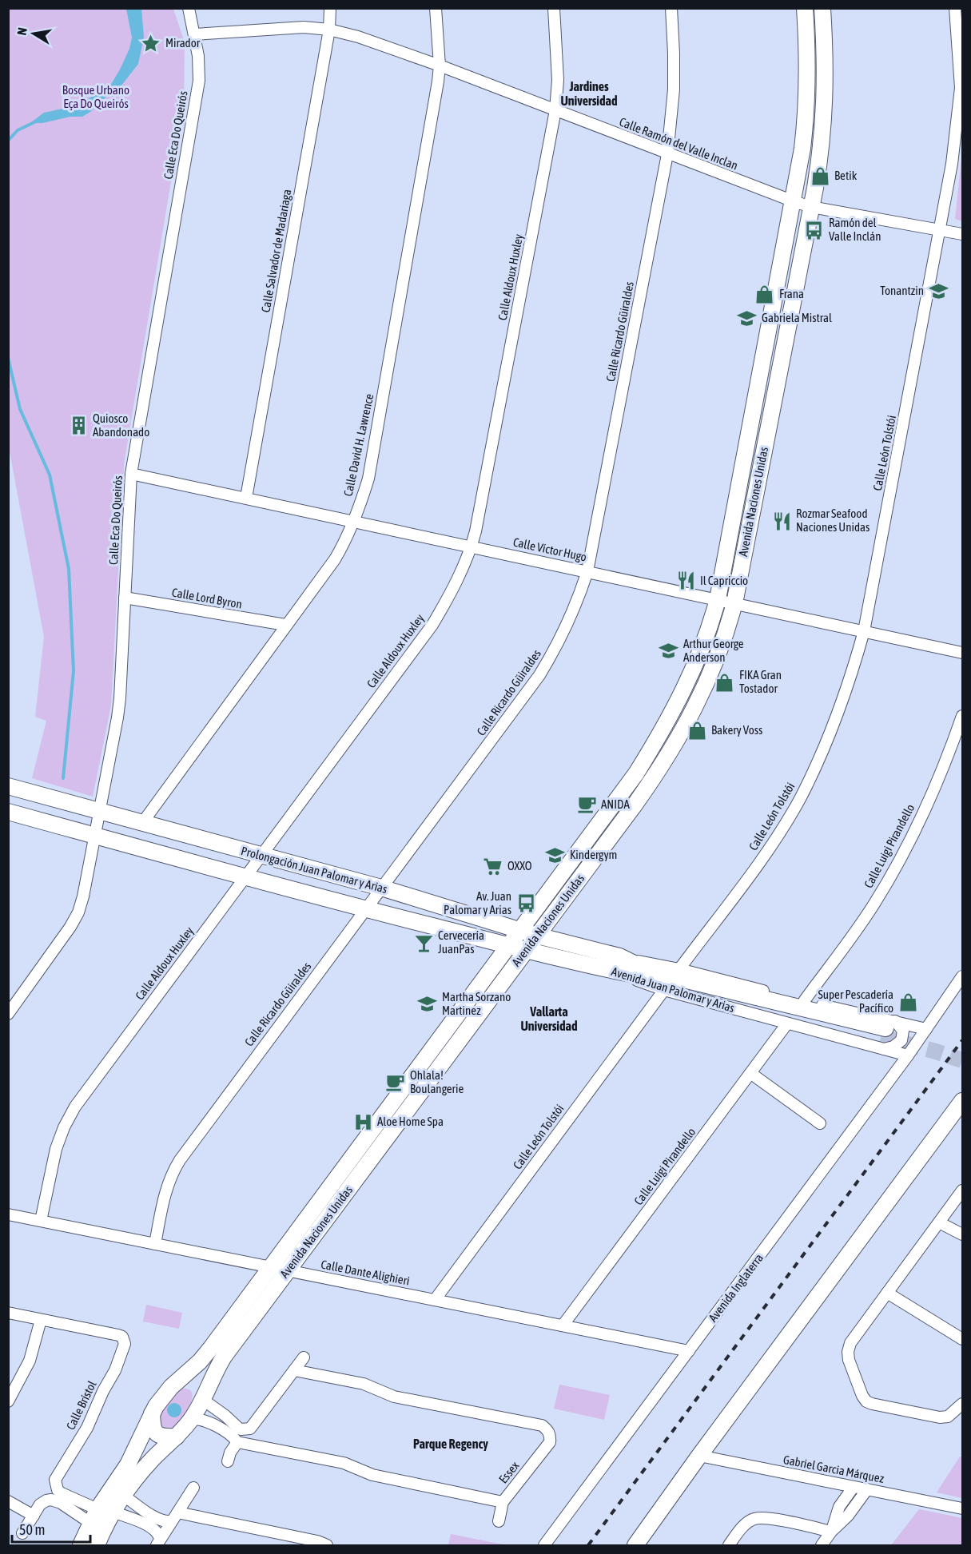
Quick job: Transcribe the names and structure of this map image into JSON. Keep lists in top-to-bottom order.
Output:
{
  "streets": {
    "street": [
      "Calle Eca Do Queirós",
      "Calle Ramón del Valle Inclan",
      "Calle Salvador de Madariaga",
      "Calle Aldoux Huxley",
      "Calle Ricardo Güiraldes",
      "Calle David H. Lawrence",
      "Calle León Tolstói",
      "Avenida Naciones Unidas",
      "Calle Víctor Hugo",
      "Calle Lord Byron",
      "Calle Luigi Pirandello",
      "Prolongación Juan Palomar y Arias",
      "Avenida Juan Palomar y Arias",
      "Calle Dante Alighieri",
      "Avenida Inglaterra",
      "Calle Brístol",
      "Gabriel Garcia Márquez",
      "Essex"
    ]
  },
  "crossings": [
    ["Calle Eca Do Queirós", "Calle Ramón del Valle Inclan"],
    ["Calle Eca Do Queirós", "Calle Víctor Hugo"],
    ["Calle Eca Do Queirós", "Calle Lord Byron"],
    ["Calle Eca Do Queirós", "Prolongación Juan Palomar y Arias"],
    ["Calle Ramón del Valle Inclan", "Calle Salvador de Madariaga"],
    ["Calle Ramón del Valle Inclan", "Calle Aldoux Huxley"],
    ["Calle Ramón del Valle Inclan", "Calle Ricardo Güiraldes"],
    ["Calle Ramón del Valle Inclan", "Calle David H. Lawrence"],
    ["Calle Ramón del Valle Inclan", "Calle León Tolstói"],
    ["Calle Ramón del Valle Inclan", "Avenida Naciones Unidas"],
    ["Calle Salvador de Madariaga", "Calle Víctor Hugo"],
    ["Calle Aldoux Huxley", "Calle Víctor Hugo"],
    ["Calle Aldoux Huxley", "Prolongación Juan Palomar y Arias"],
    ["Calle Aldoux Huxley", "Calle Dante Alighieri"],
    ["Calle Ricardo Güiraldes", "Calle Víctor Hugo"],
    ["Calle Ricardo Güiraldes", "Prolongación Juan Palomar y Arias"],
    ["Calle Ricardo Güiraldes", "Calle Dante Alighieri"],
    ["Calle David H. Lawrence", "Calle Víctor Hugo"],
    ["Calle David H. Lawrence", "Calle Lord Byron"],
    ["Calle David H. Lawrence", "Prolongación Juan Palomar y Arias"],
    ["Calle León Tolstói", "Calle Víctor Hugo"],
    ["Calle León Tolstói", "Avenida Juan Palomar y Arias"],
    ["Calle León Tolstói", "Calle Dante Alighieri"],
    ["Avenida Naciones Unidas", "Calle Víctor Hugo"],
    ["Avenida Naciones Unidas", "Prolongación Juan Palomar y Arias"],
    ["Avenida Naciones Unidas", "Calle Dante Alighieri"],
    ["Avenida Naciones Unidas", "Calle Brístol"],
    ["Avenida Naciones Unidas", "Essex"],
    ["Calle Luigi Pirandello", "Avenida Juan Palomar y Arias"],
    ["Calle Luigi Pirandello", "Calle Dante Alighieri"],
    ["Prolongación Juan Palomar y Arias", "Avenida Juan Palomar y Arias"],
    ["Avenida Juan Palomar y Arias", "Avenida Inglaterra"],
    ["Calle Dante Alighieri", "Avenida Inglaterra"]
  ],
  "districts": ["Jardines Universidad", "Vallarta Universidad", "Parque Regency"],
  "parks": ["Bosque Urbano Eça Do Queirós"],
  "places": {
    "place": ["Mirador"],
    "shop": [
      "Betik",
      "Frana",
      "FIKA Gran Tostador",
      "Bakery Voss",
      "Super Pescadería Pacífico"
    ],
    "bus stop": ["Ramón del Valle Inclán", "Av. Juan Palomar y Arias"],
    "school or university": [
      "Tonantzin",
      "Gabriela Mistral",
      "Arthur George Anderson",
      "Kindergym",
      "Martha Sorzano Martinez"
    ],
    "building": ["Quiosco Abandonado"],
    "restaurant": ["Rozmar Seafood Naciones Unidas", "Il Capriccio"],
    "cafe": ["ANIDA", "Ohlala! Boulangerie"],
    "supermarket": ["OXXO"],
    "bar": ["Cervecería JuanPas"],
    "hospital": ["Aloe Home Spa"]
  },
  "scale_bar": "50 m",
  "north": "left"
}
